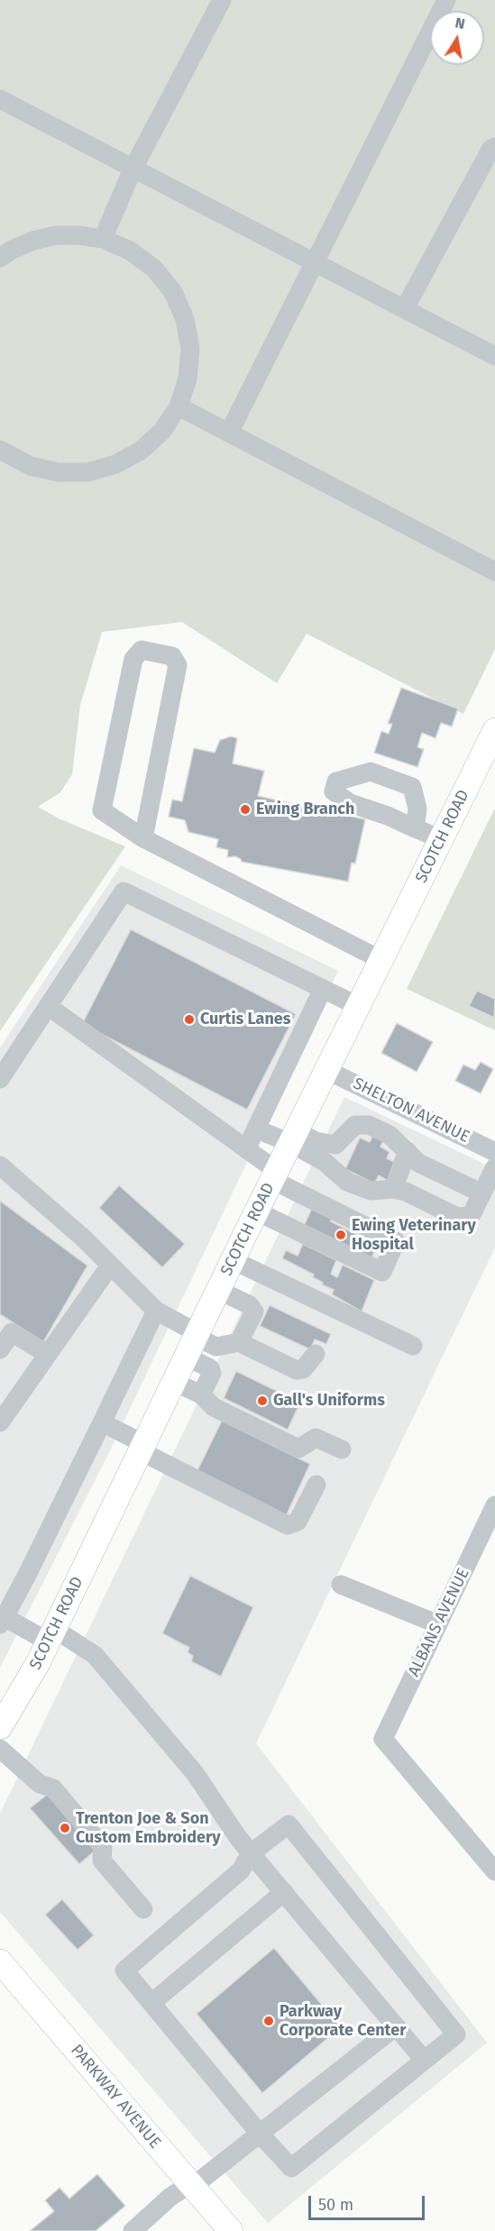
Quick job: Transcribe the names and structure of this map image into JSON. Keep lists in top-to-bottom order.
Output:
{
  "streets": {
    "main road": ["SCOTCH ROAD", "PARKWAY AVENUE"],
    "street": ["SHELTON AVENUE", "ALBANS AVENUE"]
  },
  "crossings": [
    ["SCOTCH ROAD", "SHELTON AVENUE"]
  ],
  "places": [
    "Ewing Branch",
    "Curtis Lanes",
    "Ewing Veterinary Hospital",
    "Gall's Uniforms",
    "Trenton Joe & Son Custom Embroidery",
    "Parkway Corporate Center"
  ],
  "scale_bar": "50 m",
  "north": "top"
}
